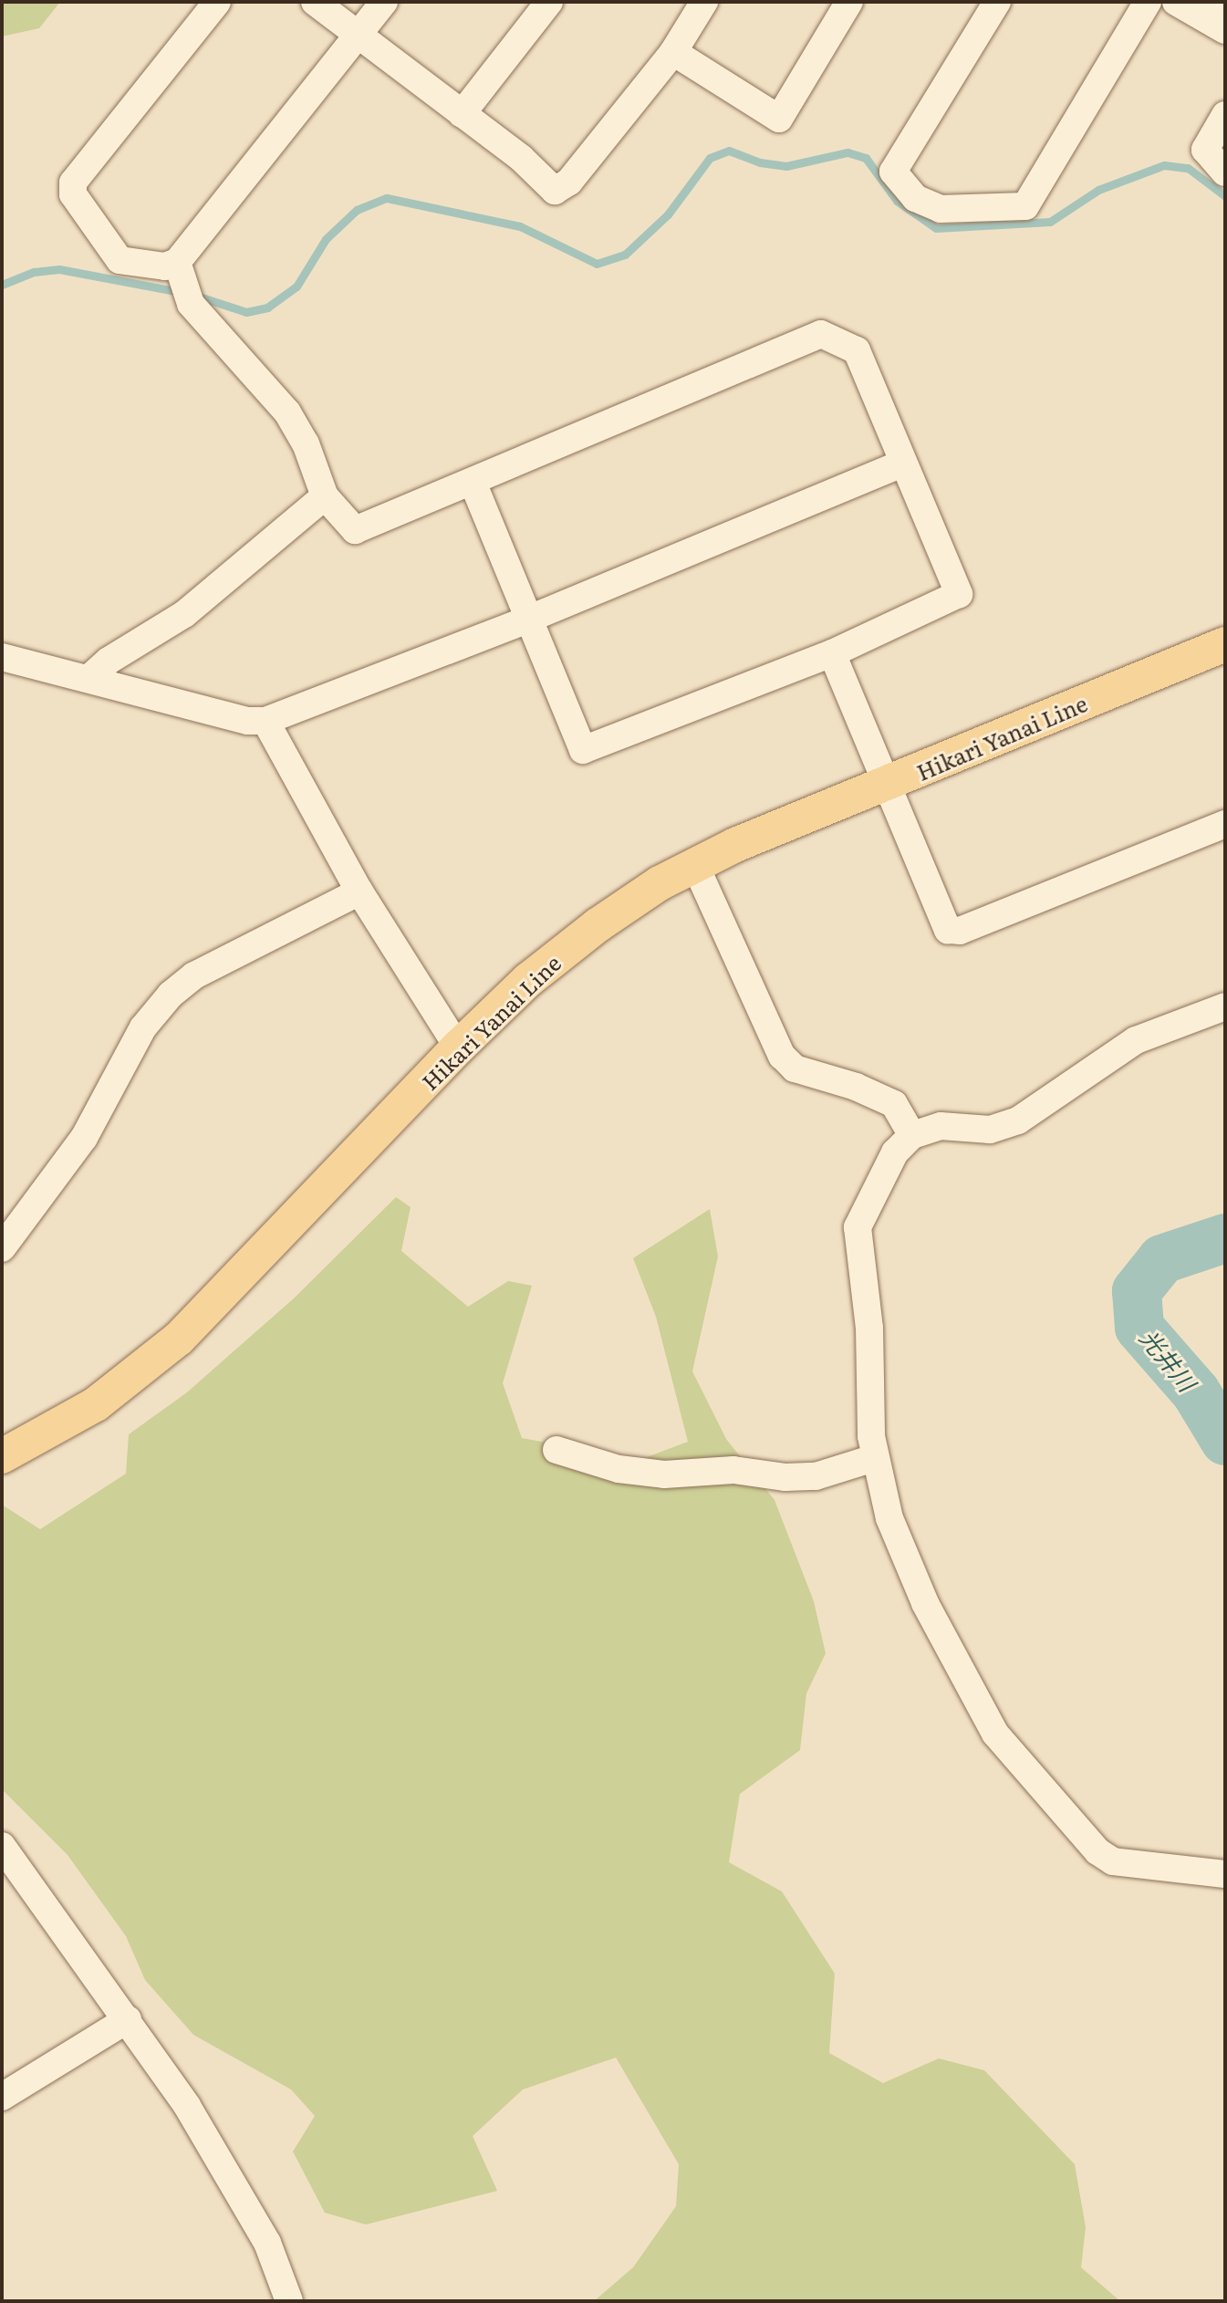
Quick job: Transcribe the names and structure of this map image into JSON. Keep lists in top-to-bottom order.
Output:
{
  "streets": {
    "main road": ["Hikari Yanai Line"]
  },
  "water": ["光井川"]
}
